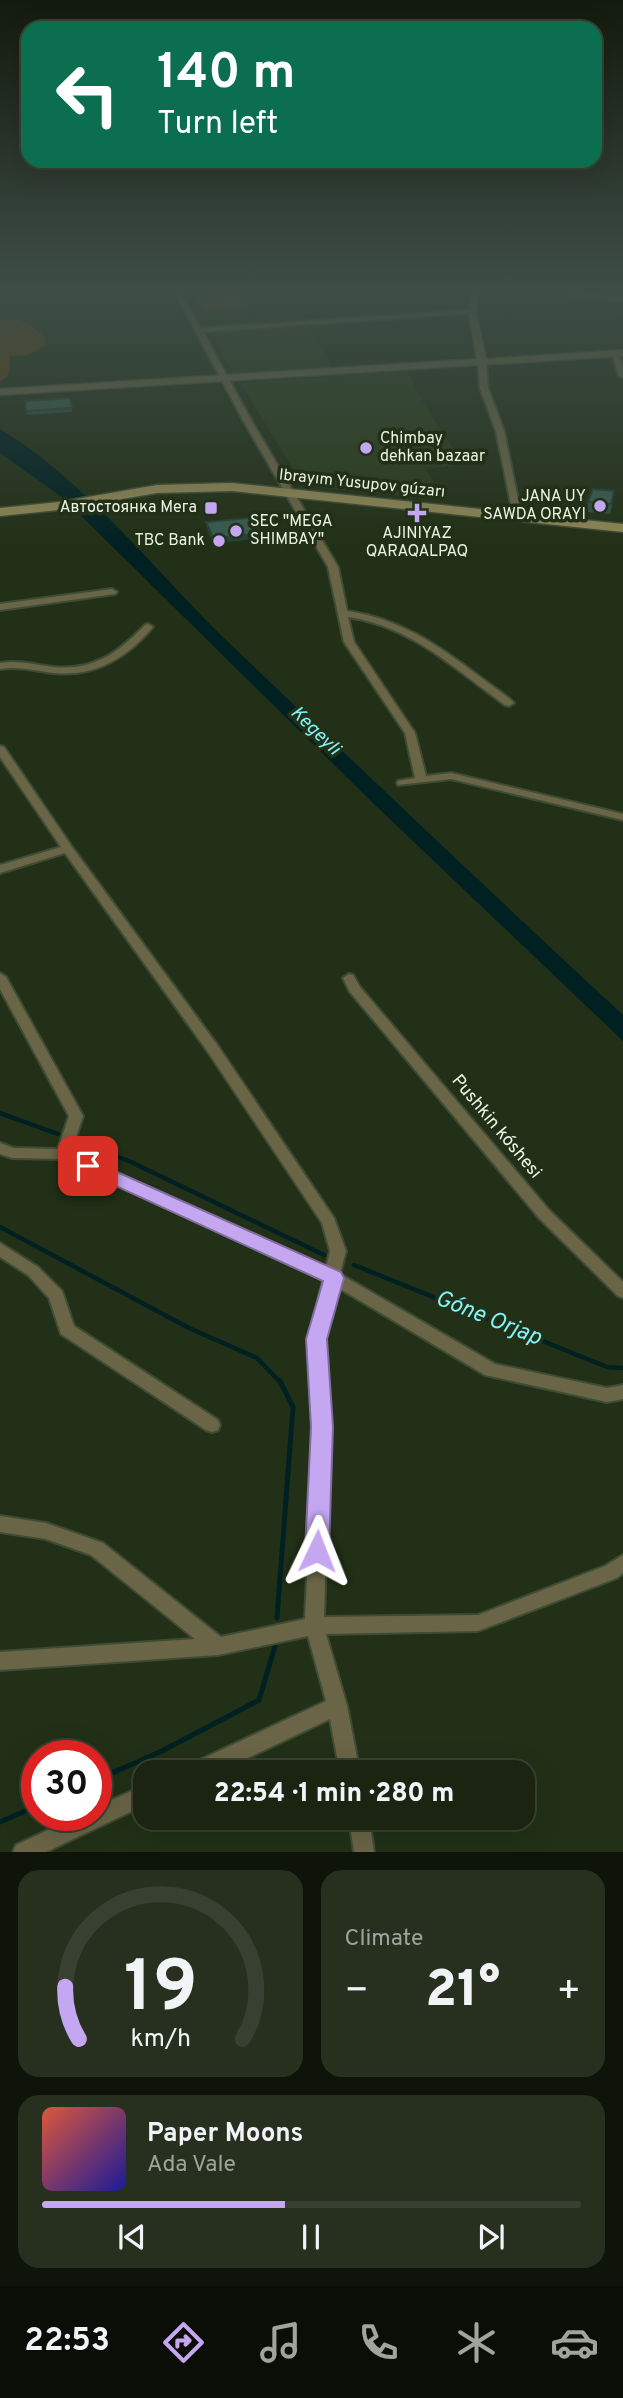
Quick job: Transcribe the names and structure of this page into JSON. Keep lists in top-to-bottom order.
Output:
{
  "streets": {
    "main road": ["Ibrayım Yusupov gúzarı"],
    "street": ["Pushkin kóshesi"]
  },
  "water": ["Kegeyli", "Góne Orjap"],
  "places": {
    "other": [
      "Chimbay dehkan bazaar",
      "JANA UY SAWDA ORAYI",
      "SEC \"MEGA SHIMBAY\"",
      "TBC Bank"
    ],
    "transit": ["Автостоянка Мега"],
    "health": ["AJINIYAZ QARAQALPAQ"]
  },
  "page": {
    "turn": ["140 m", "Turn left"],
    "limit": "30",
    "trip": "22:54 · 1 min · 280 m",
    "tile": "Climate",
    "heat": ["−", "21°", "+"],
    "song": ["Paper Moons", "Ada Vale"],
    "tabs": "22:53",
    "gauge": ["19", "km/h"]
  }
}
